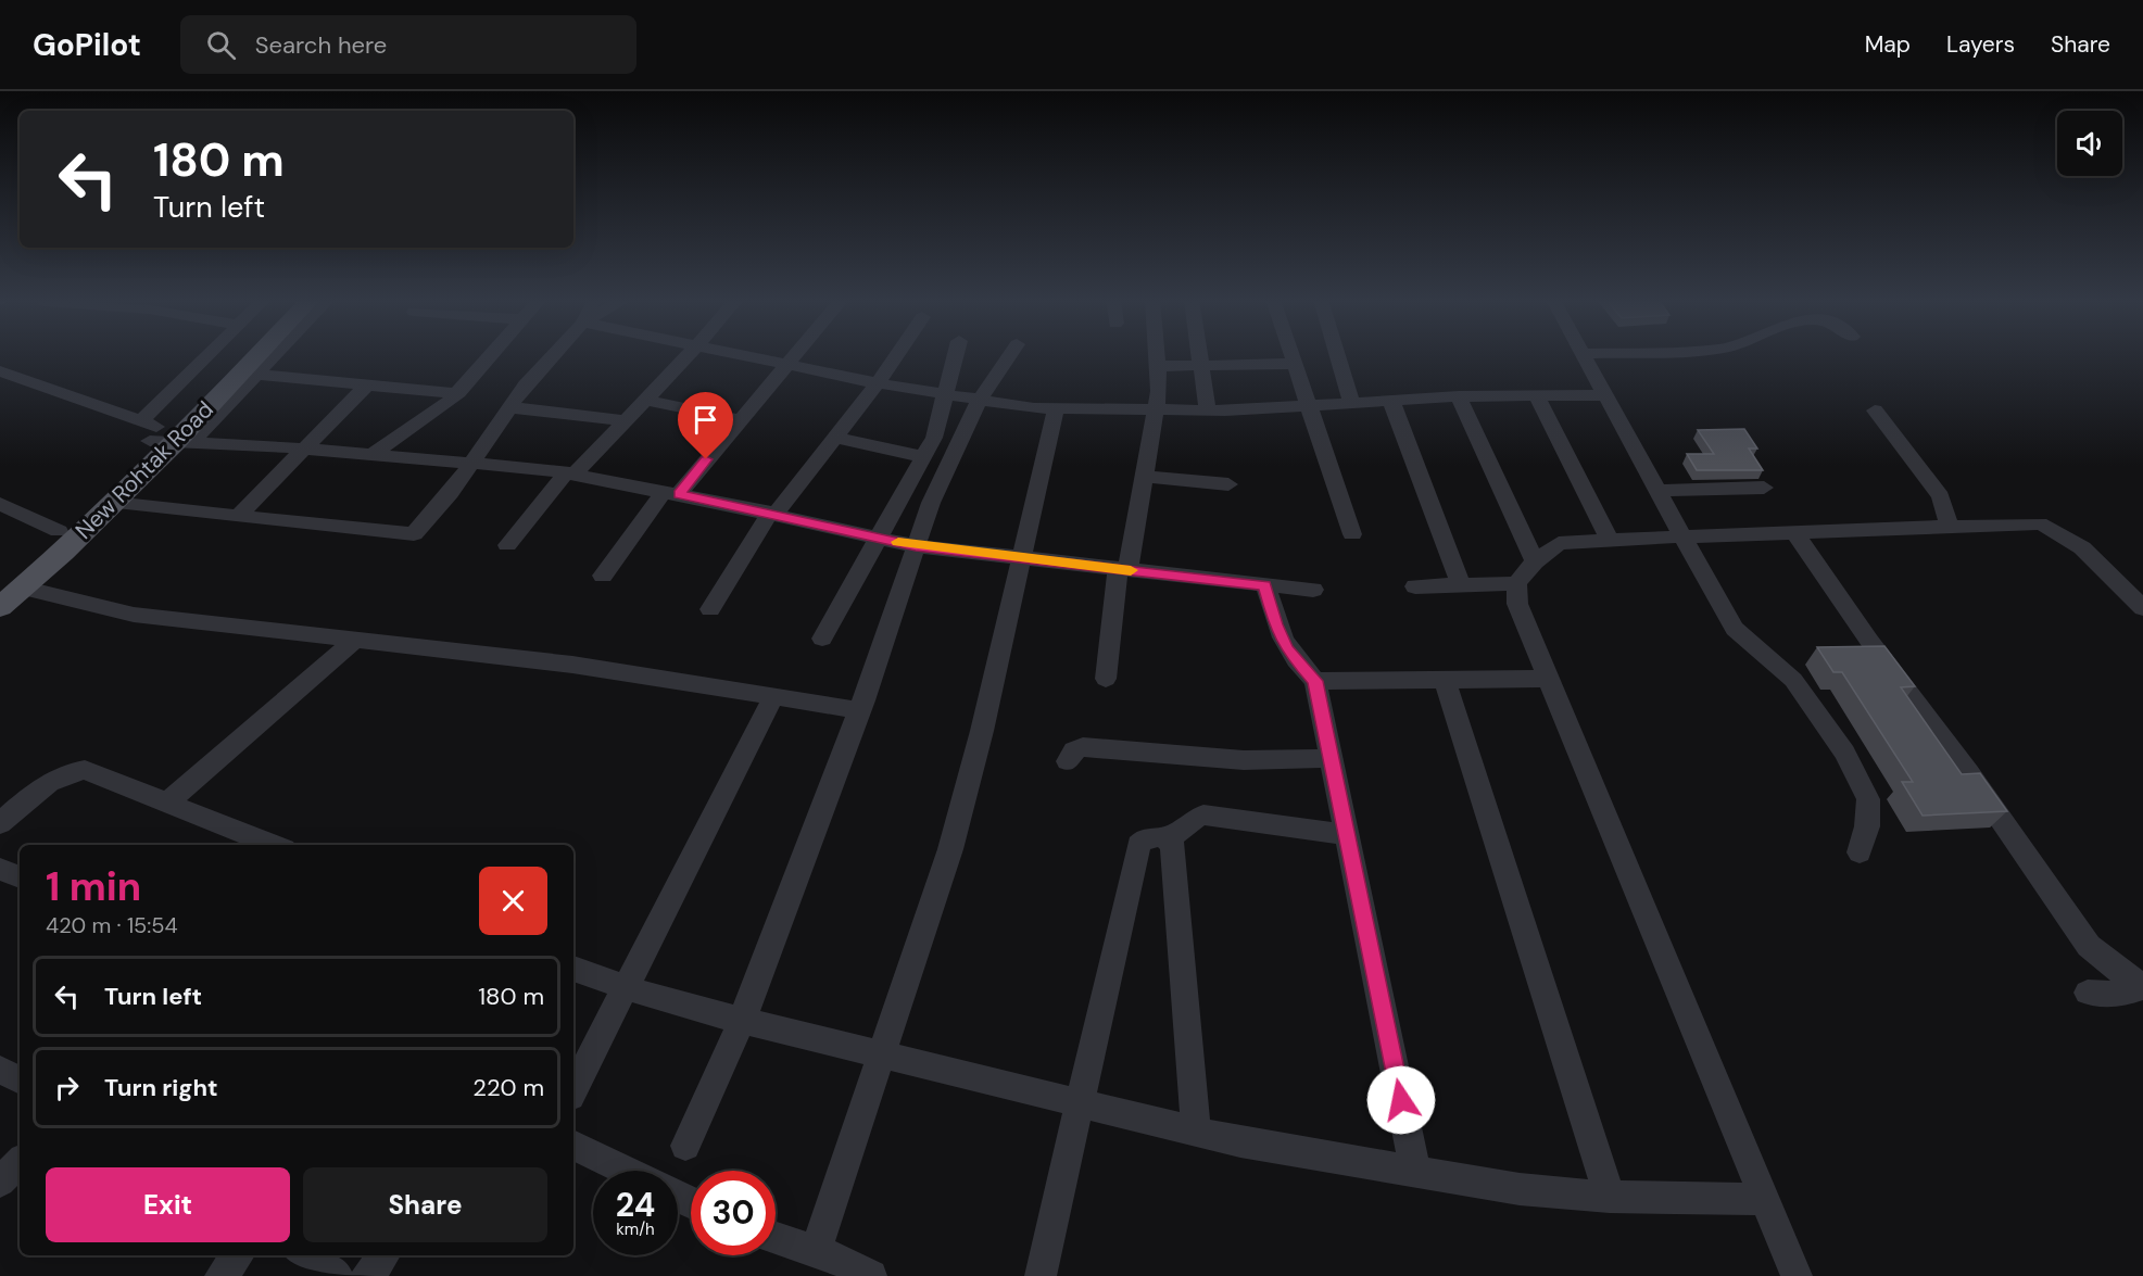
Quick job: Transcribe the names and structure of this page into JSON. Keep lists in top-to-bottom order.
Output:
{
  "streets": {
    "main road": ["New Rohtak Road"]
  },
  "page": {
    "header": "GoPilot",
    "search": "Search here",
    "nav": ["Map", "Layers", "Share"],
    "turn": ["180 m", "Turn left"],
    "heading": ["1 min", "420 m · 15:54"],
    "list": [
      {
        "name": "Turn left",
        "value": "180 m"
      },
      {
        "name": "Turn right",
        "value": "220 m"
      }
    ],
    "buttons": ["Exit", "Share"],
    "speed": "24 km/h",
    "limit": "30"
  }
}
